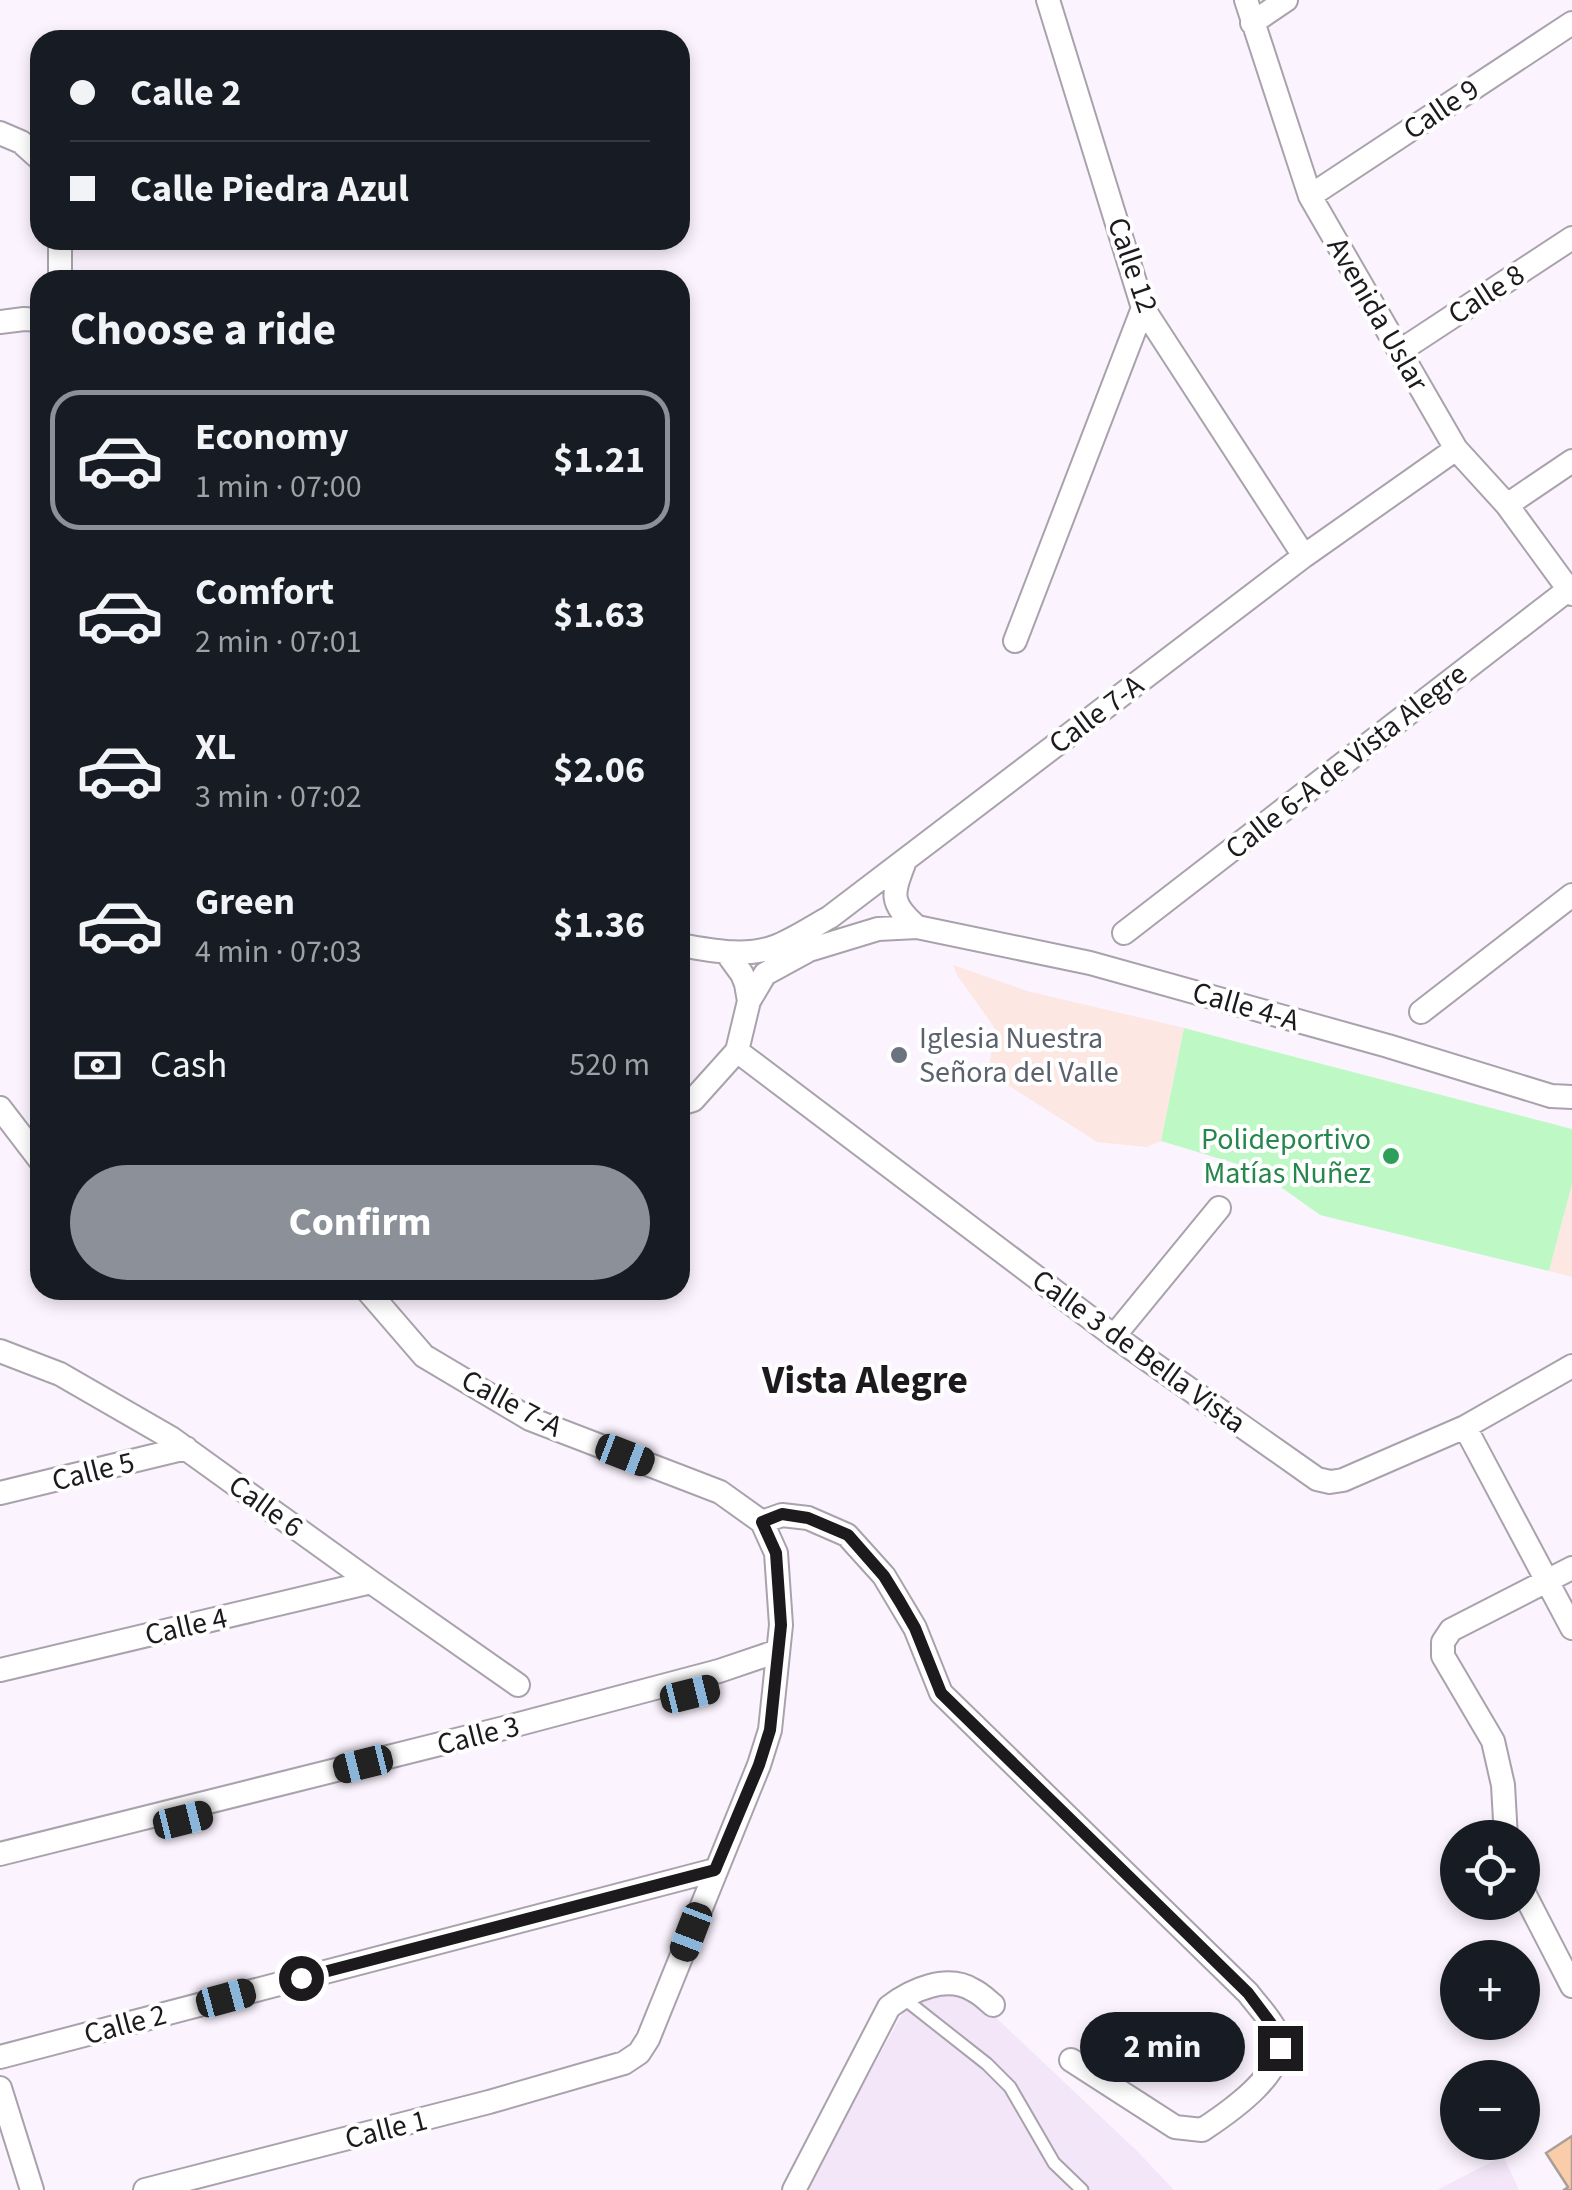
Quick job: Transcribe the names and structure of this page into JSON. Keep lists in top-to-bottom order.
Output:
{
  "streets": {
    "street": [
      "Calle 9",
      "Calle 12",
      "Calle 8",
      "Avenida Uslar",
      "Calle 7-A",
      "Calle 6-A de Vista Alegre",
      "Calle 4-A",
      "Calle 3 de Bella Vista",
      "Calle 5",
      "Calle 6",
      "Calle 4",
      "Calle 3",
      "Calle 2",
      "Calle 1"
    ]
  },
  "crossings": [
    ["Calle 9", "Avenida Uslar"],
    ["Calle 12", "Calle 7-A"],
    ["Calle 8", "Avenida Uslar"],
    ["Avenida Uslar", "Calle 7-A"],
    ["Avenida Uslar", "Calle 6-A de Vista Alegre"],
    ["Calle 5", "Calle 6"],
    ["Calle 6", "Calle 4"],
    ["Calle 2", "Calle 1"]
  ],
  "districts": ["Vista Alegre"],
  "places": ["Iglesia Nuestra Señora del Valle", "Polideportivo Matías Nuñez"],
  "page": {
    "banner": ["Calle 2", "Calle Piedra Azul"],
    "heading": "Choose a ride",
    "list": [
      {
        "name": "Economy",
        "note": "1 min · 07:00",
        "value": "$1.21"
      },
      {
        "name": "Comfort",
        "note": "2 min · 07:01",
        "value": "$1.63"
      },
      {
        "name": "XL",
        "note": "3 min · 07:02",
        "value": "$2.06"
      },
      {
        "name": "Green",
        "note": "4 min · 07:03",
        "value": "$1.36"
      }
    ],
    "pay": ["Cash", "520 m"],
    "buttons": "Confirm",
    "map_buttons": ["+", "−"],
    "bubble": "2 min"
  }
}
